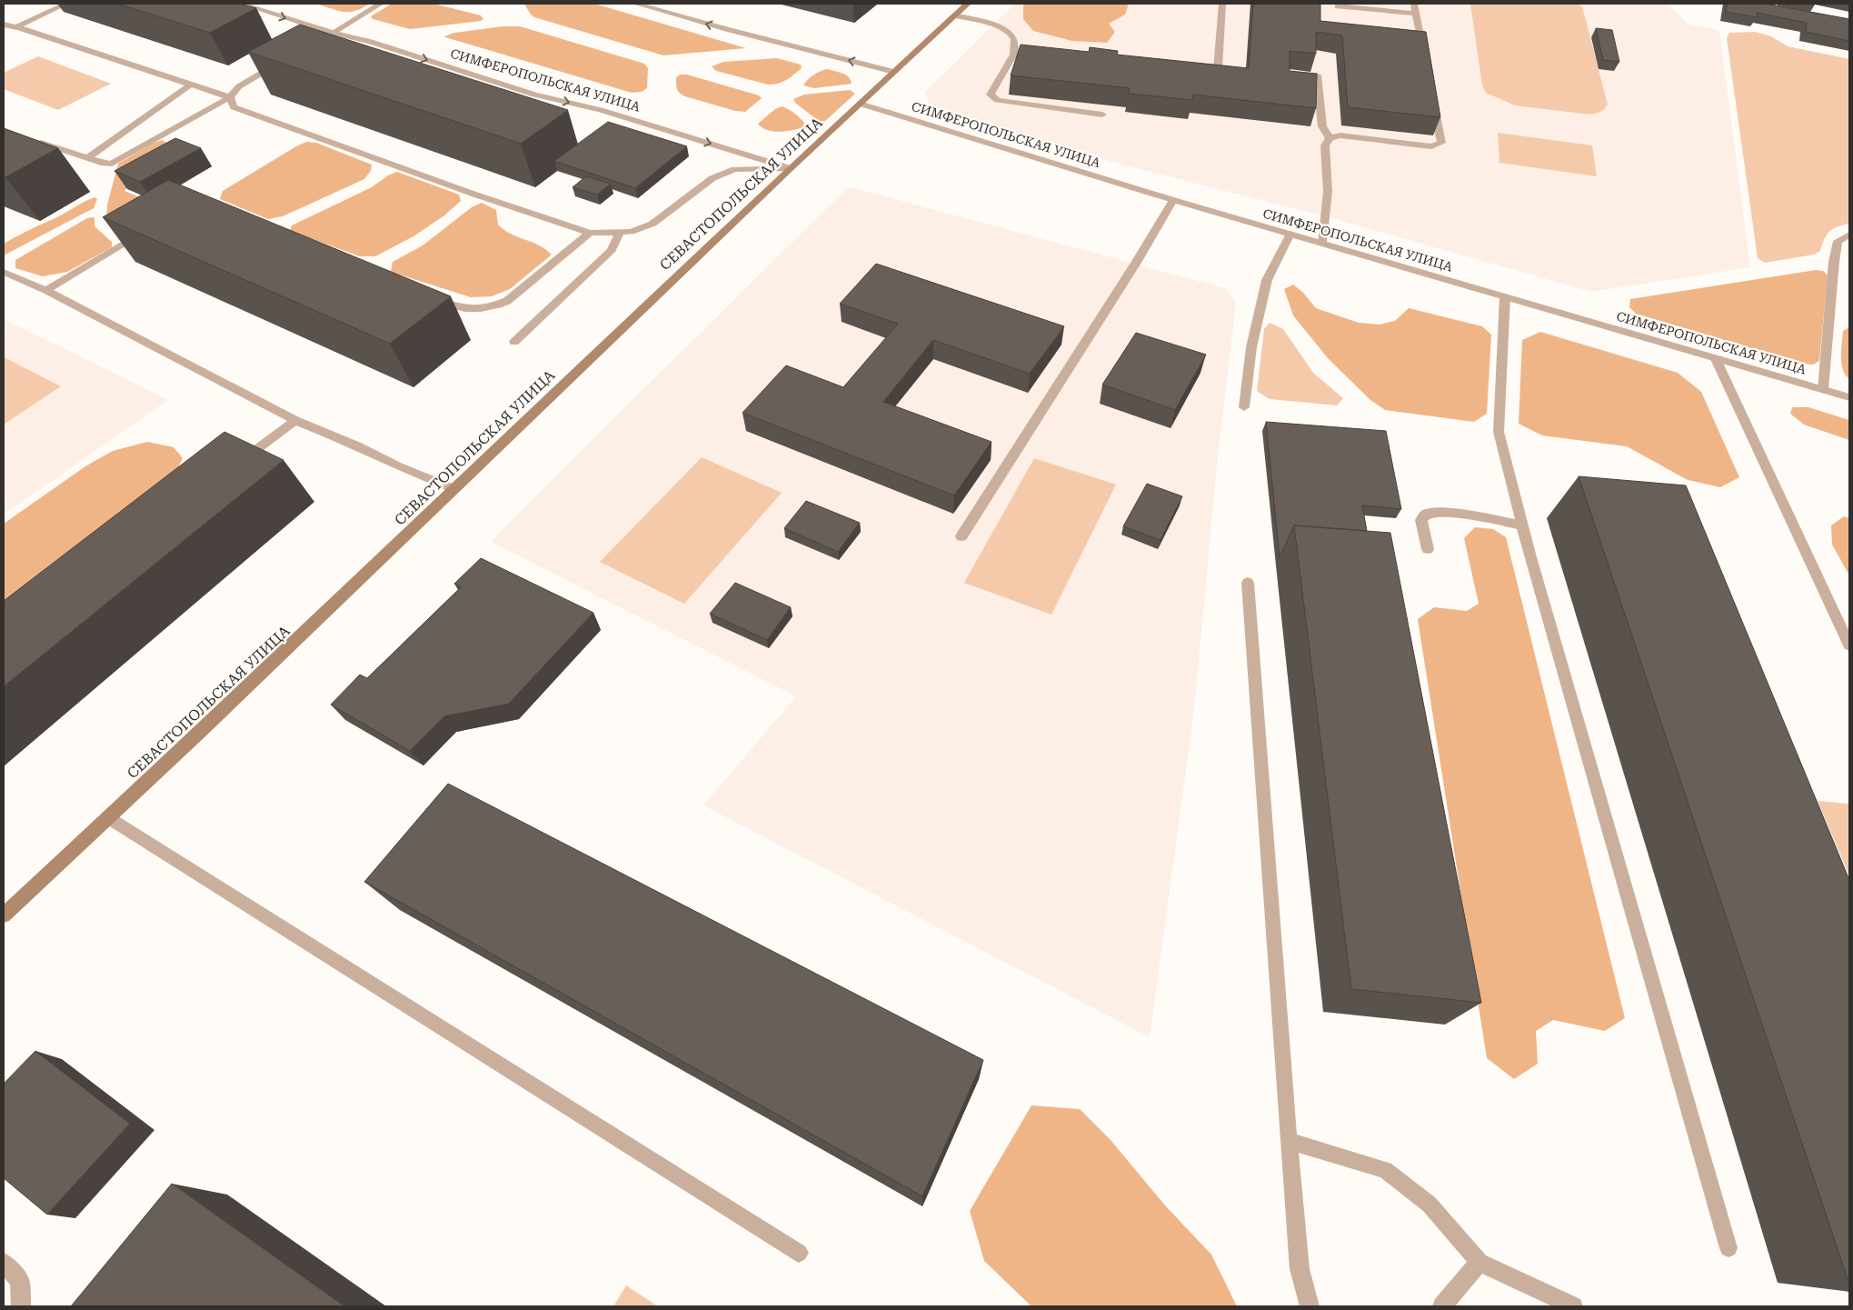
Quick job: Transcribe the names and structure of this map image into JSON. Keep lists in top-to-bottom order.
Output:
{
  "streets": {
    "main road": ["СЕВАСТОПОЛЬСКАЯ УЛИЦА"],
    "street": ["СИМФЕРОПОЛЬСКАЯ УЛИЦА"]
  },
  "crossings": [
    ["СИМФЕРОПОЛЬСКАЯ УЛИЦА", "СЕВАСТОПОЛЬСКАЯ УЛИЦА"]
  ]
}
